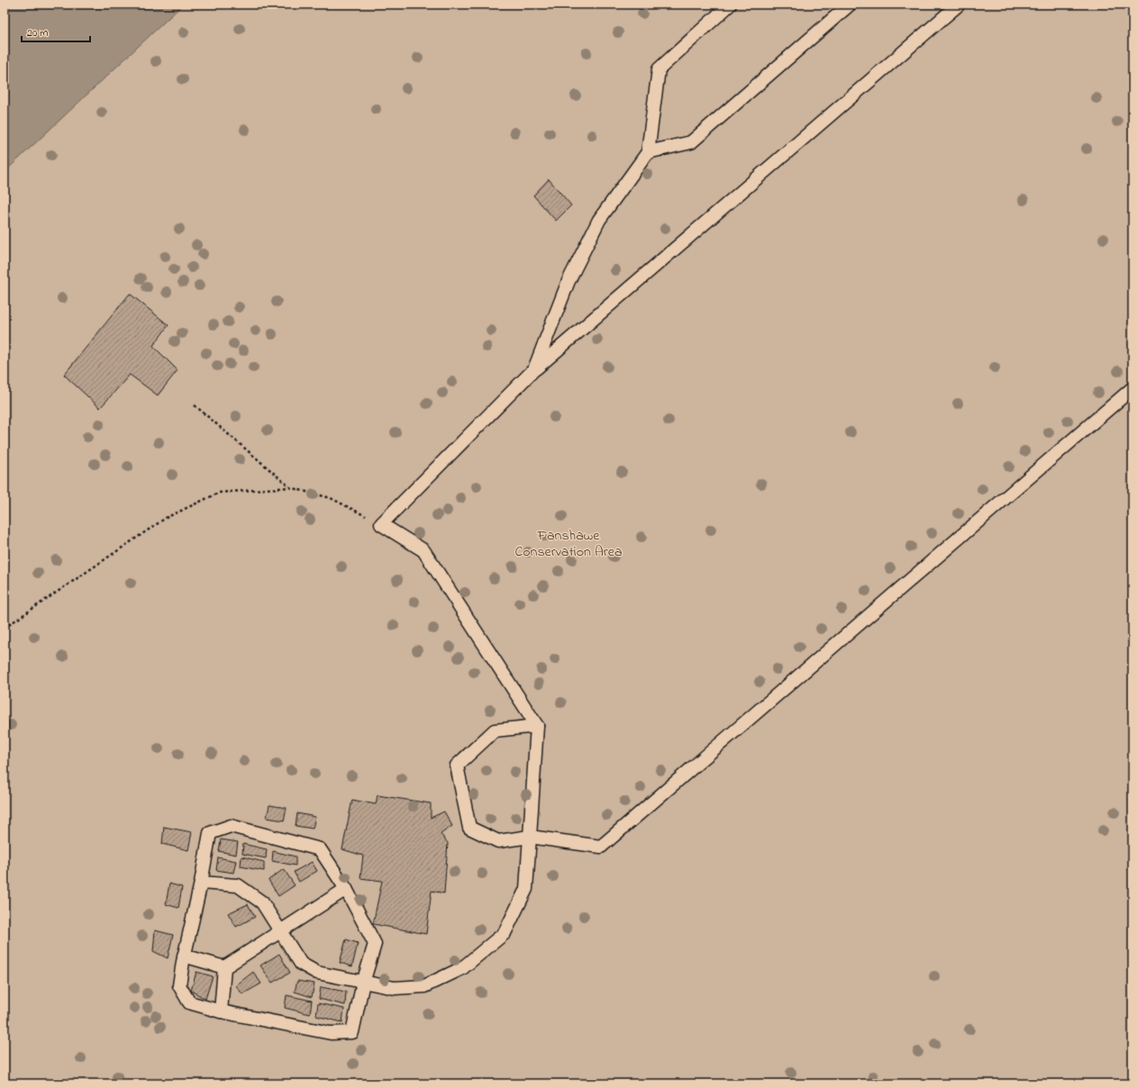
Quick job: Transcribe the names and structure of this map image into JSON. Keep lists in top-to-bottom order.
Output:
{
  "parks": ["Fanshawe Conservation Area"],
  "scale_bar": "20 m"
}
